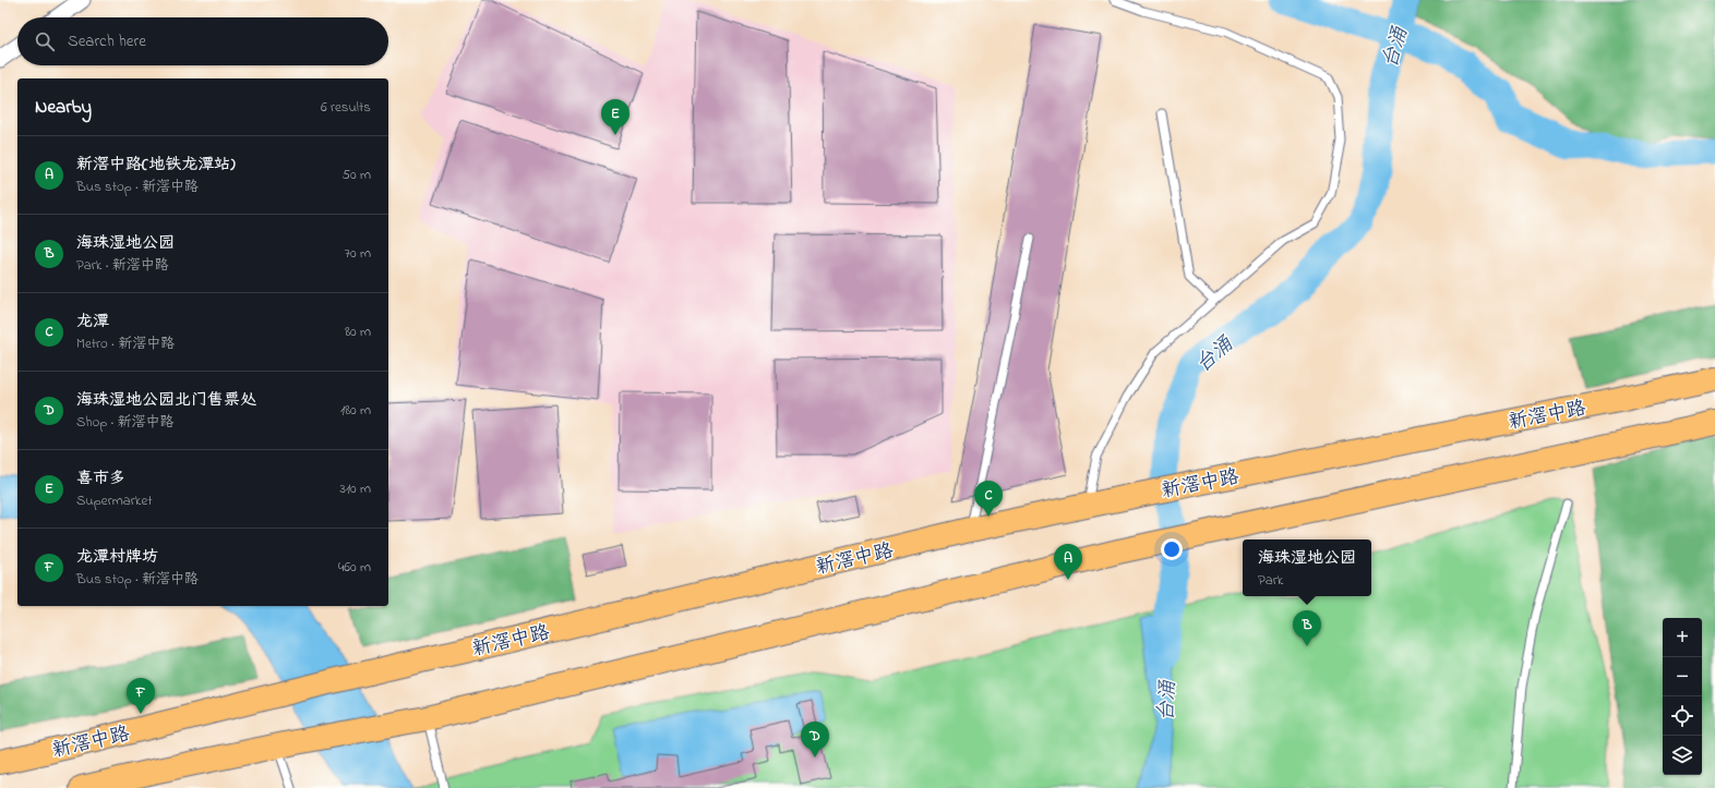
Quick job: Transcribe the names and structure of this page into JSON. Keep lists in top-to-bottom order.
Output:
{
  "streets": {
    "highway": ["新滘中路"]
  },
  "water": ["台涌"],
  "page": {
    "search": "Search here",
    "heading": ["Nearby", "6 results"],
    "pins": [
      "E",
      "C",
      "A",
      "B",
      "F",
      "D"
    ],
    "list": [
      {
        "mark": "A",
        "name": "新滘中路(地铁龙潭站)",
        "note": "Bus stop · 新滘中路",
        "value": "50 m"
      },
      {
        "mark": "B",
        "name": "海珠湿地公园",
        "note": "Park · 新滘中路",
        "value": "70 m"
      },
      {
        "mark": "C",
        "name": "龙潭",
        "note": "Metro · 新滘中路",
        "value": "80 m"
      },
      {
        "mark": "D",
        "name": "海珠湿地公园北门售票处",
        "note": "Shop · 新滘中路",
        "value": "180 m"
      },
      {
        "mark": "E",
        "name": "喜市多",
        "note": "Supermarket",
        "value": "310 m"
      },
      {
        "mark": "F",
        "name": "龙潭村牌坊",
        "note": "Bus stop · 新滘中路",
        "value": "460 m"
      }
    ],
    "popup": ["海珠湿地公园", "Park"],
    "map_buttons": ["+", "−"]
  }
}
